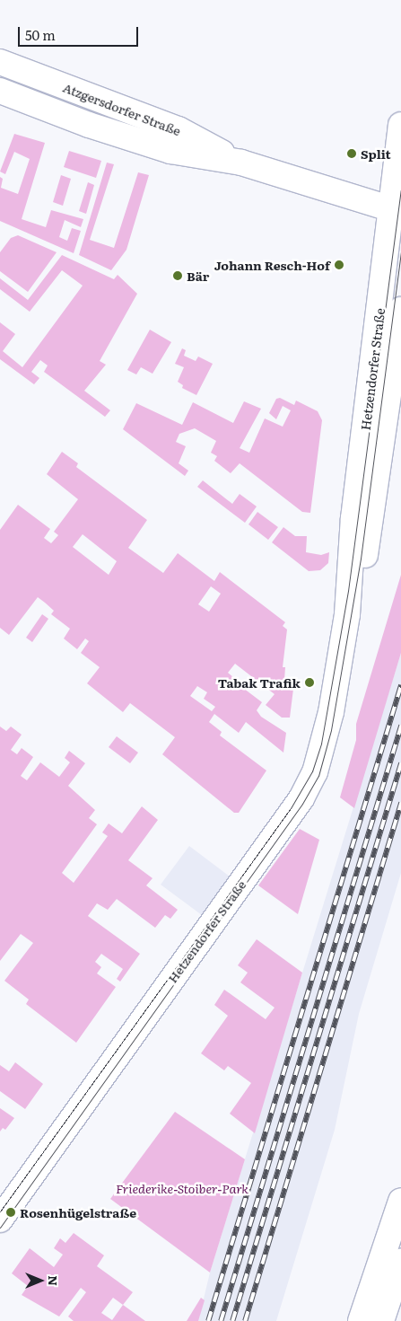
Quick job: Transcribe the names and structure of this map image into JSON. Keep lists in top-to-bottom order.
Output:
{
  "streets": {
    "main road": ["Atzgersdorfer Straße", "Hetzendorfer Straße"]
  },
  "crossings": [
    ["Atzgersdorfer Straße", "Hetzendorfer Straße"]
  ],
  "parks": ["Friederike-Stoiber-Park"],
  "places": [
    "Split",
    "Johann Resch-Hof",
    "Bär",
    "Tabak Trafik",
    "Rosenhügelstraße"
  ],
  "scale_bar": "50 m",
  "north": "right"
}
